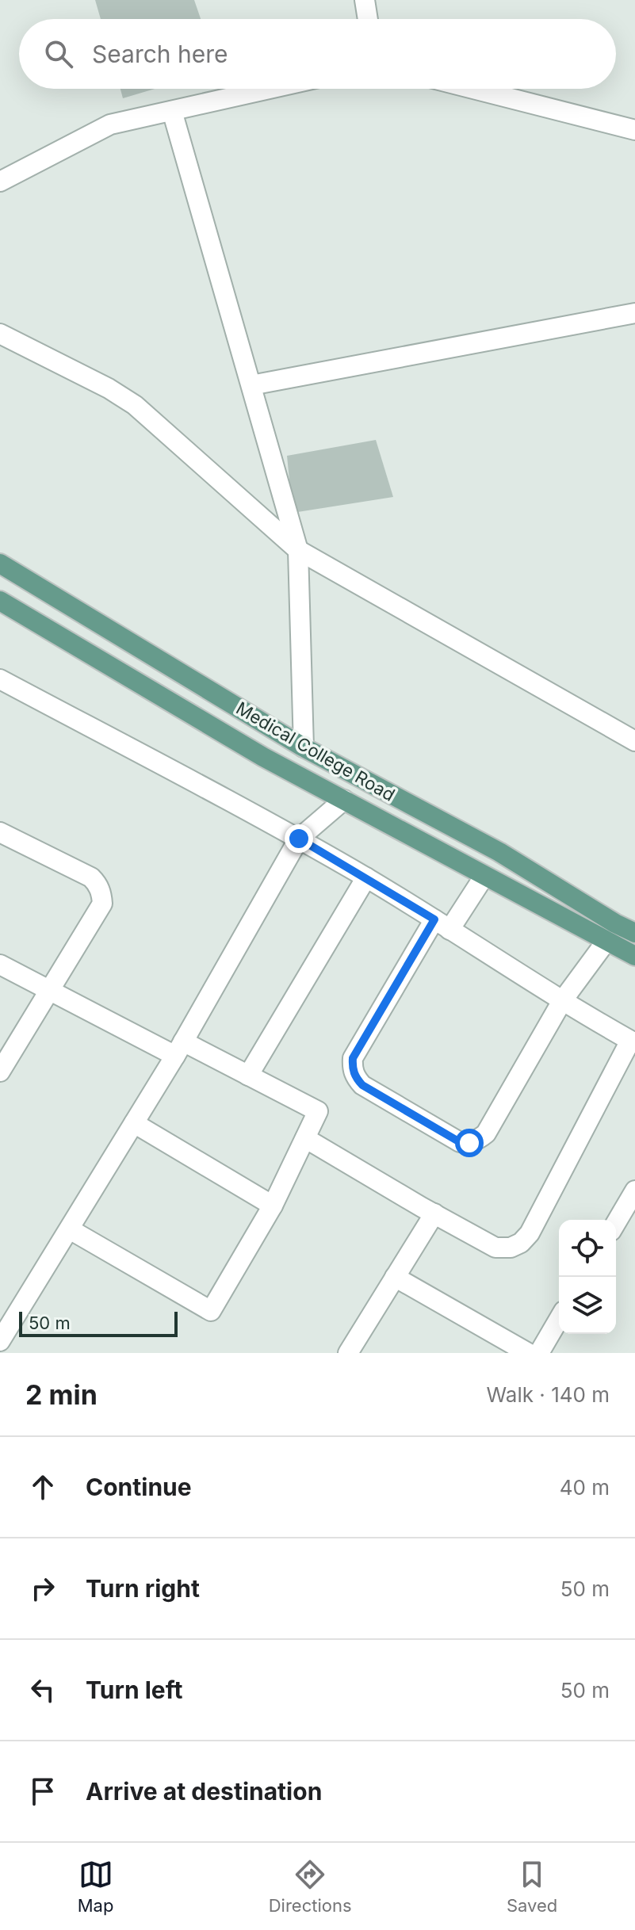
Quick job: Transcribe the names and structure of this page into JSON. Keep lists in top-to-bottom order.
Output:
{
  "streets": {
    "main road": ["Medical College Road"]
  },
  "scale_bar": "50 m",
  "page": {
    "search": "Search here",
    "scale": "50 m",
    "heading": ["2 min", "Walk · 140 m"],
    "list": [
      ["Continue", "40 m"],
      ["Turn right", "50 m"],
      ["Turn left", "50 m"],
      "Arrive at destination"
    ],
    "nav": ["Map", "Directions", "Saved"]
  }
}
